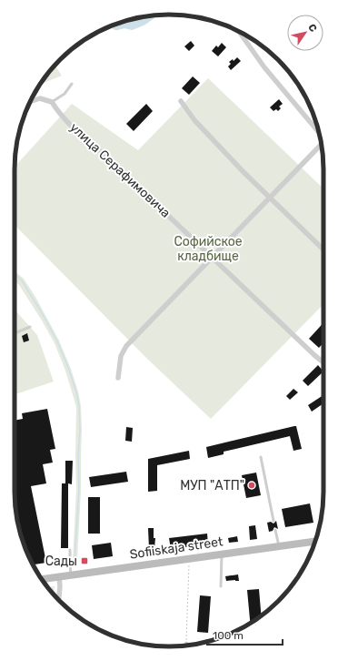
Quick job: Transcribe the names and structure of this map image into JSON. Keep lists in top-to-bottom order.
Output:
{
  "streets": {
    "main road": ["Sofiiskaja street"],
    "street": ["улица Серафимовича"]
  },
  "parks": ["Софийское кладбище"],
  "places": {
    "other": ["МУП \"АТП\""],
    "transit": ["Сады"]
  },
  "scale_bar": "100 m",
  "north": "top right"
}
